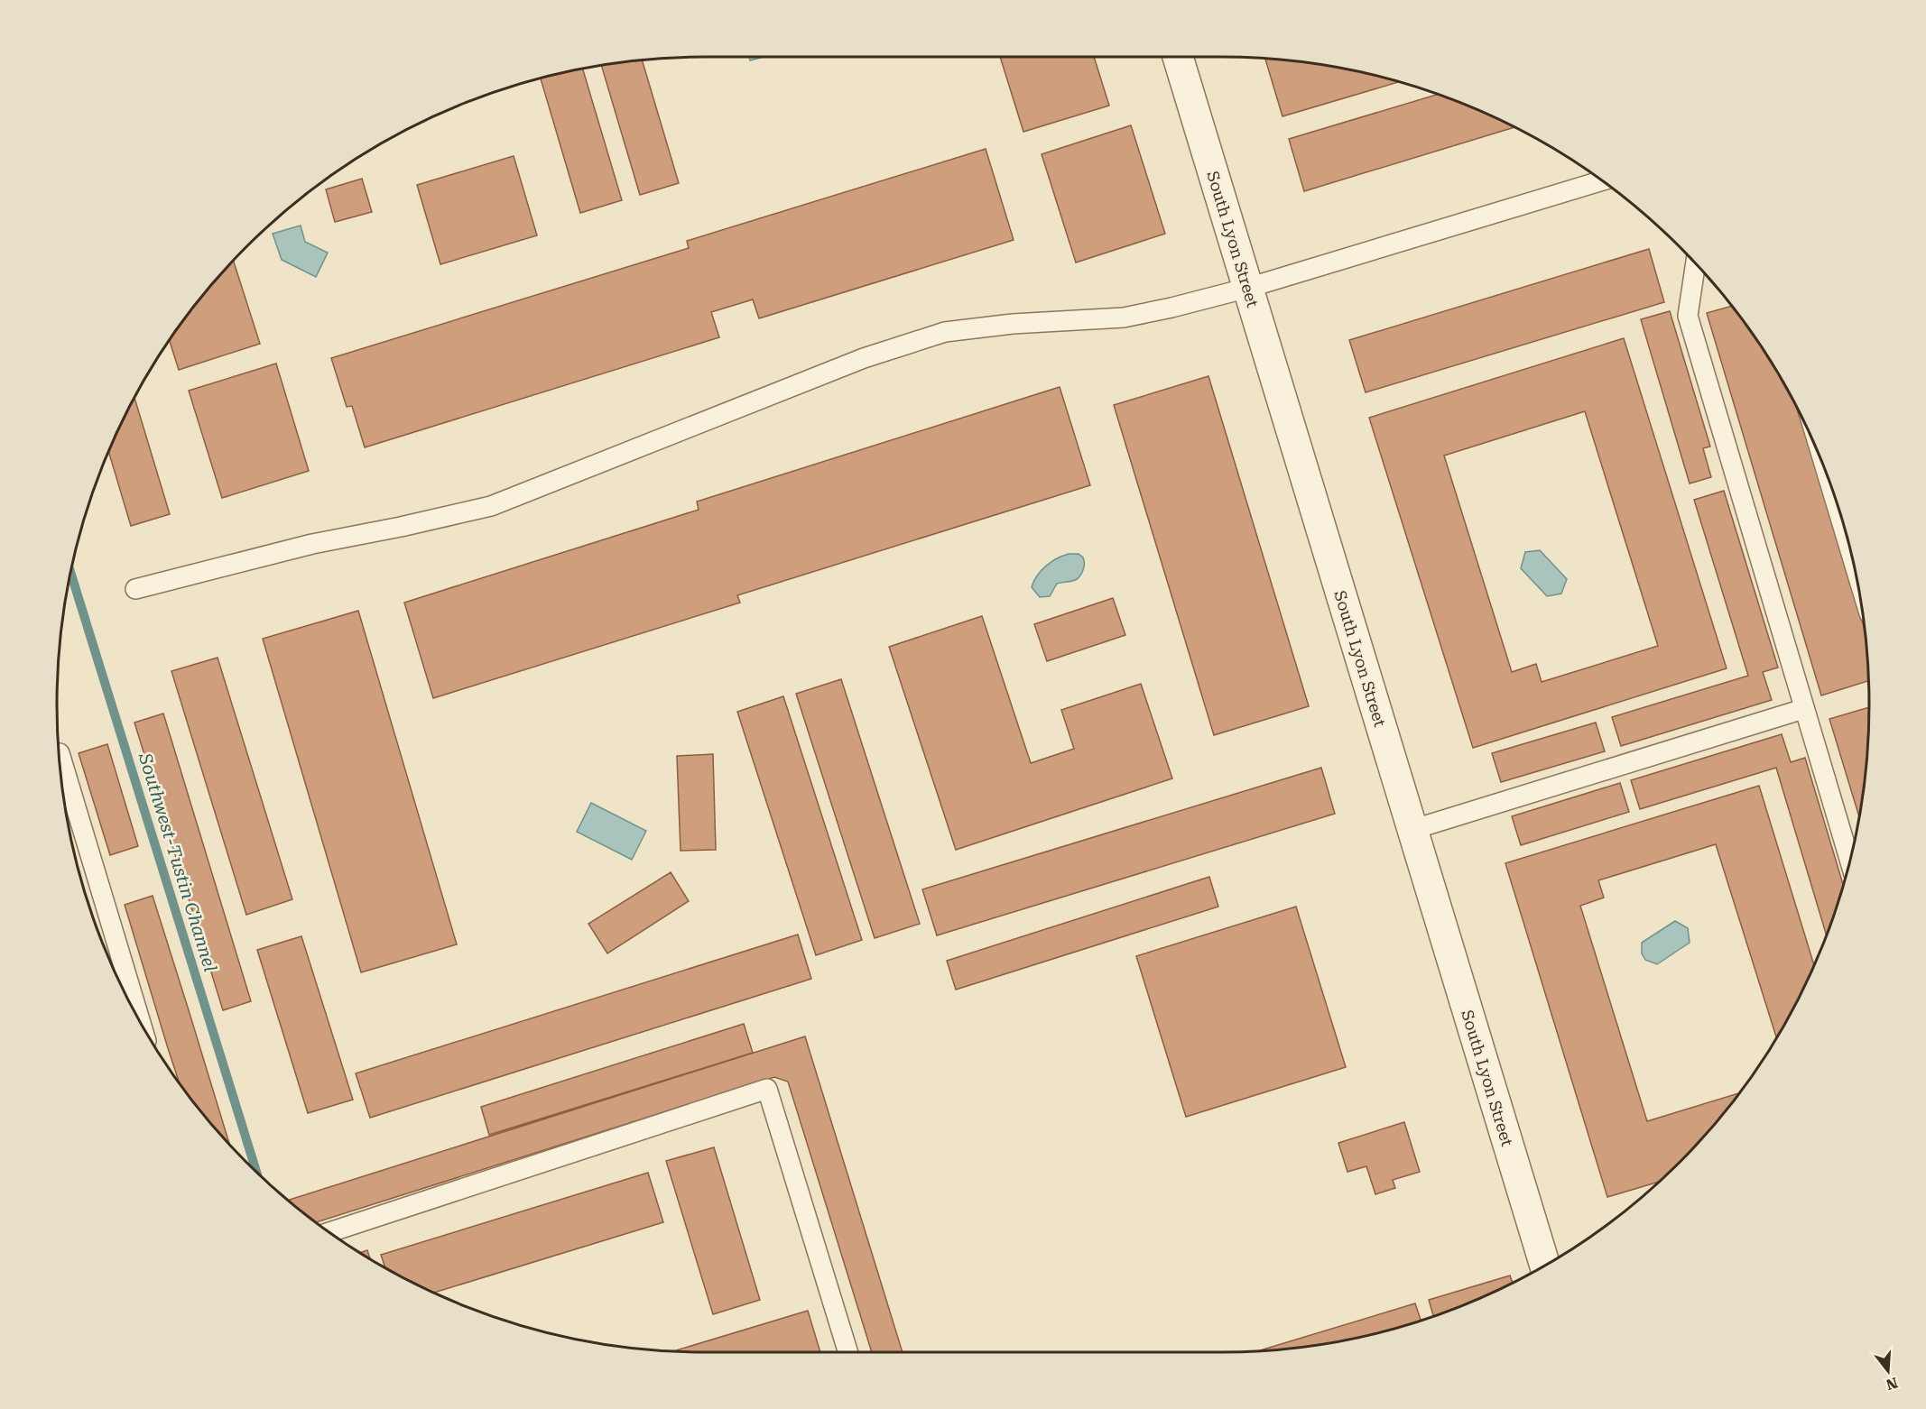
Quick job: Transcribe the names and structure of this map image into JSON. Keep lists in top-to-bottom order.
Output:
{
  "streets": {
    "street": ["South Lyon Street"]
  },
  "water": ["Southwest-Tustin Channel"],
  "north": "bottom"
}
